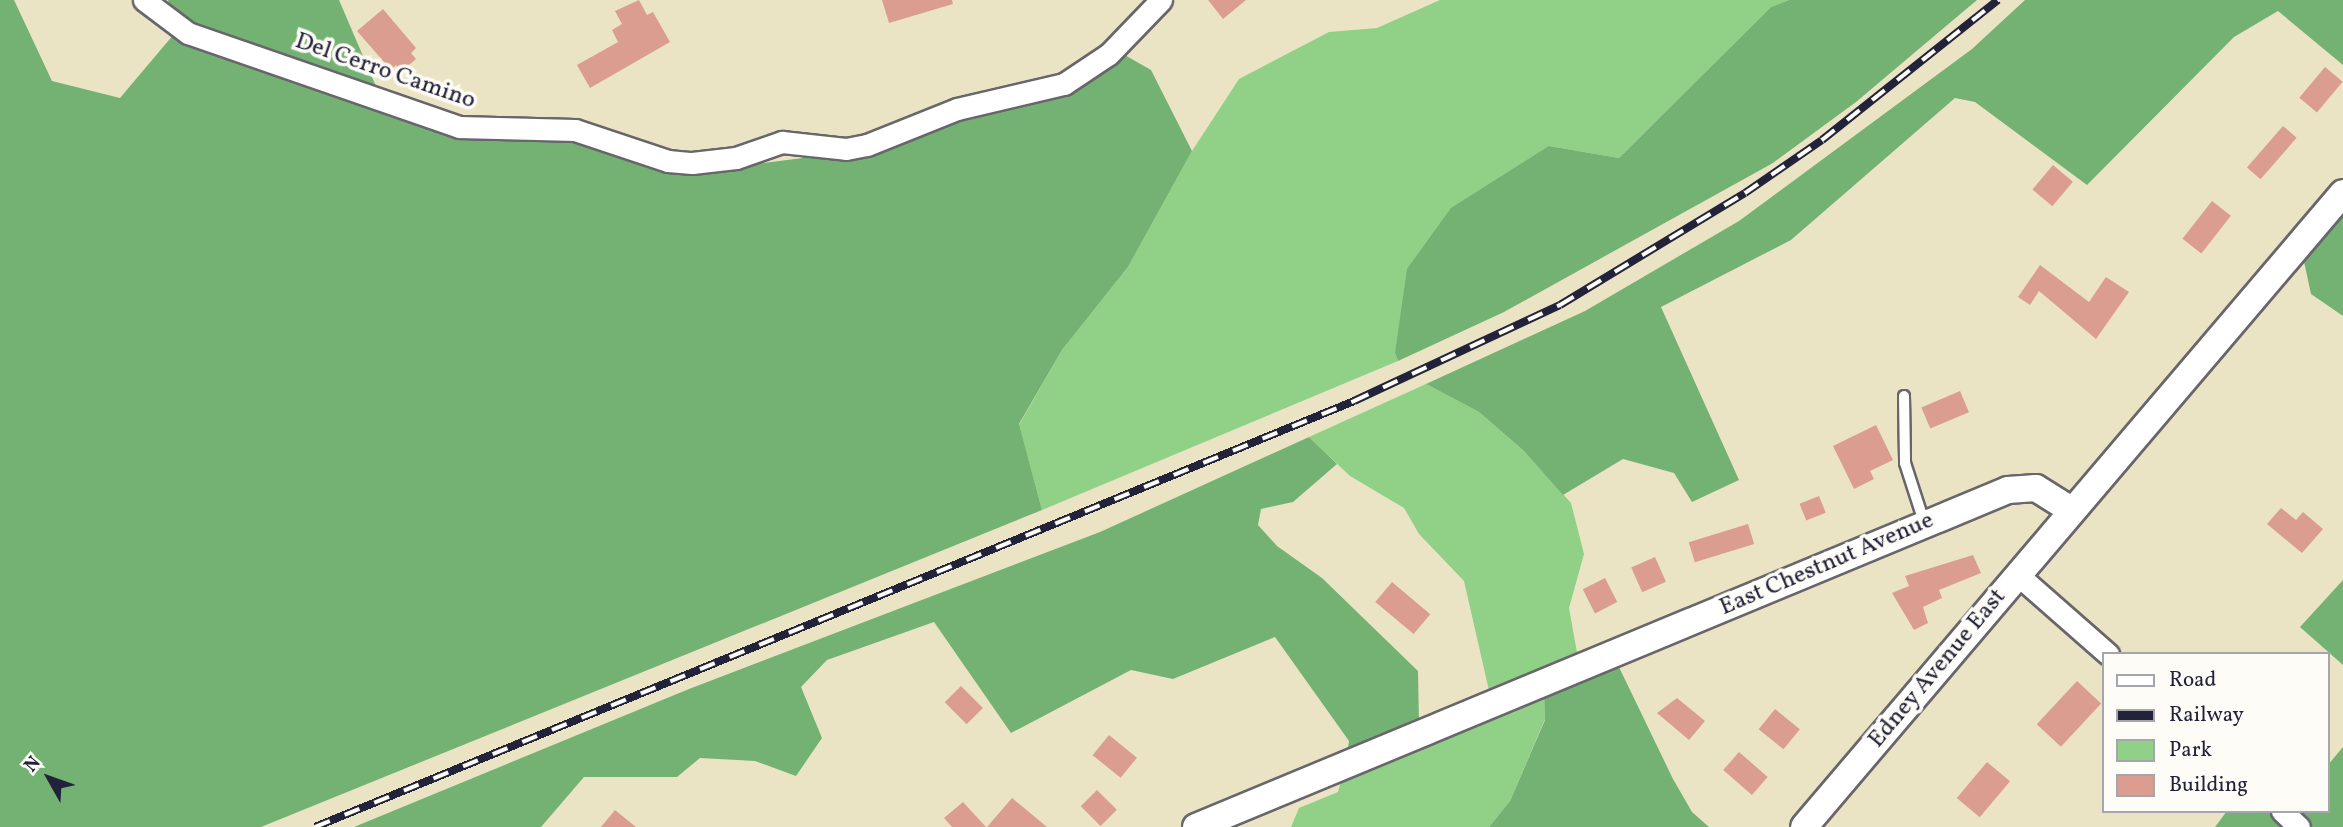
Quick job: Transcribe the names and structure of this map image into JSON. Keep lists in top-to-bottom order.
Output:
{
  "streets": {
    "street": ["Del Cerro Camino", "East Chestnut Avenue", "Edney Avenue East"]
  },
  "crossings": [
    ["East Chestnut Avenue", "Edney Avenue East"]
  ],
  "legend": [
    "Road",
    "Railway",
    "Park",
    "Building"
  ],
  "north": "top left"
}
